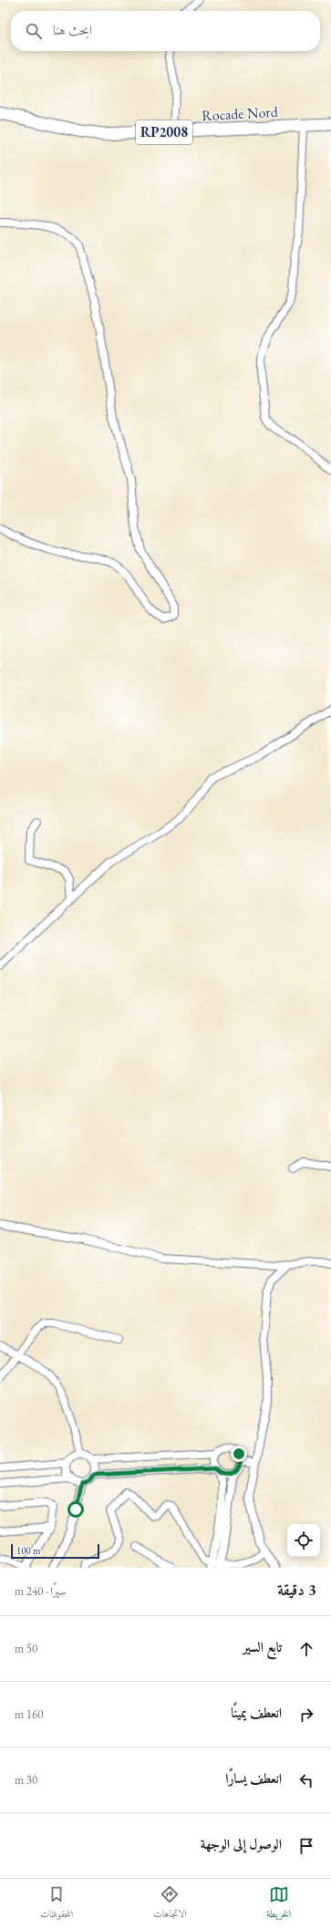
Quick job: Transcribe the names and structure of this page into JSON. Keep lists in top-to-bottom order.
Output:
{
  "streets": {
    "highway": ["Rocade Nord", "RP2008"]
  },
  "scale_bar": "100 m",
  "page": {
    "search": "ابحث هنا",
    "scale": "100 m",
    "heading": ["3 دقيقة", "سيرًا · 240 m"],
    "list": [
      ["تابع السير", "50 m"],
      ["انعطف يمينًا", "160 m"],
      ["انعطف يسارًا", "30 m"],
      "الوصول إلى الوجهة"
    ],
    "nav": ["الخريطة", "الاتجاهات", "المحفوظات"]
  }
}
